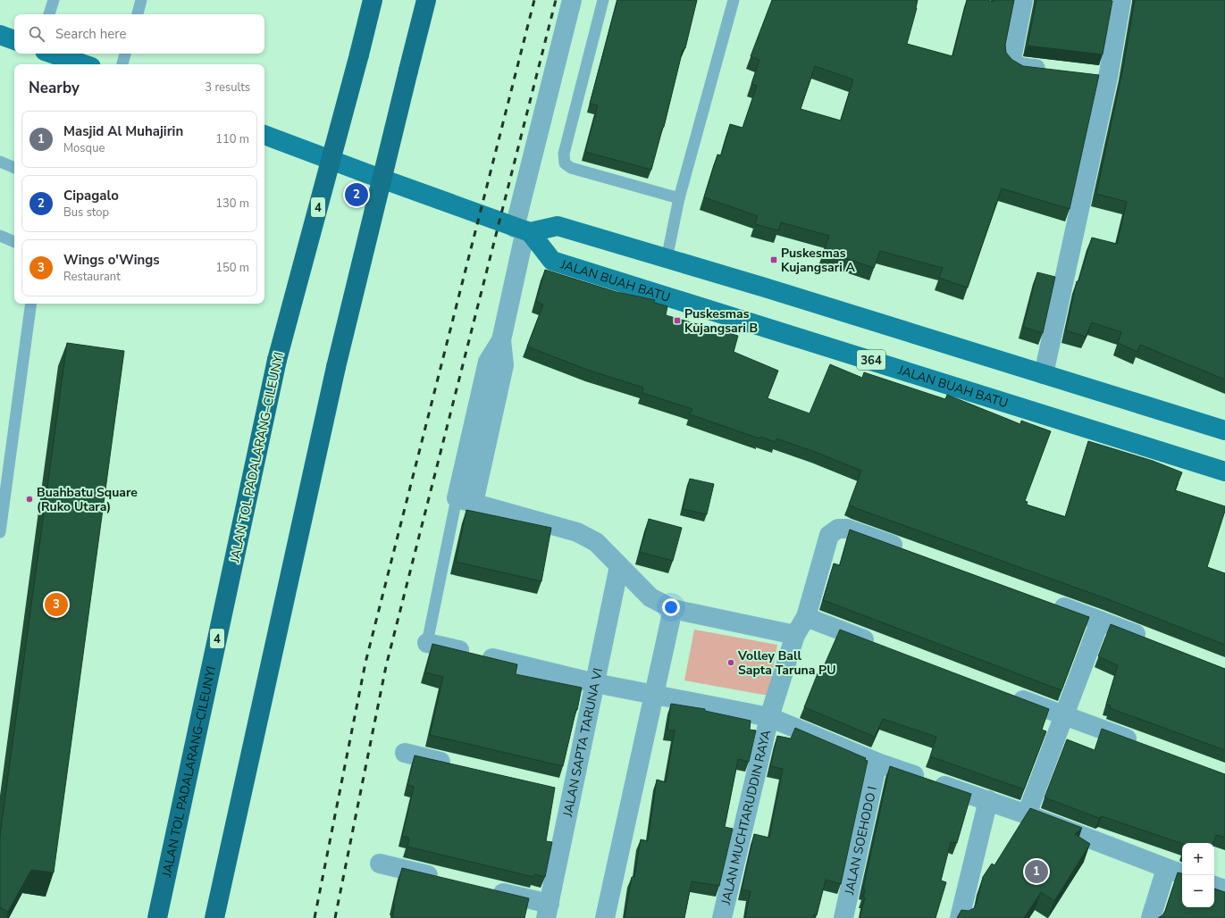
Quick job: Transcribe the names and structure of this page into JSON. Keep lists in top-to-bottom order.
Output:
{
  "streets": {
    "highway": ["4", "JALAN TOL PADALARANG–CILEUNYI"],
    "main road": ["JALAN BUAH BATU", "364"],
    "street": ["JALAN SAPTA TARUNA VI", "JALAN MUCHTARUDDIN RAYA", "JALAN SOEHODO I"]
  },
  "places": {
    "transit": ["Puskesmas Kujangsari A", "Puskesmas Kujangsari B"],
    "other": ["Buahbatu Square (Ruko Utara)", "Volley Ball Sapta Taruna PU"]
  },
  "page": {
    "search": "Search here",
    "heading": ["Nearby", "3 results"],
    "list": [
      {
        "mark": "1",
        "name": "Masjid Al Muhajirin",
        "note": "Mosque",
        "value": "110 m"
      },
      {
        "mark": "2",
        "name": "Cipagalo",
        "note": "Bus stop",
        "value": "130 m"
      },
      {
        "mark": "3",
        "name": "Wings o'Wings",
        "note": "Restaurant",
        "value": "150 m"
      }
    ],
    "pins": ["2", "3", "1"],
    "map_buttons": ["+", "−"]
  }
}
